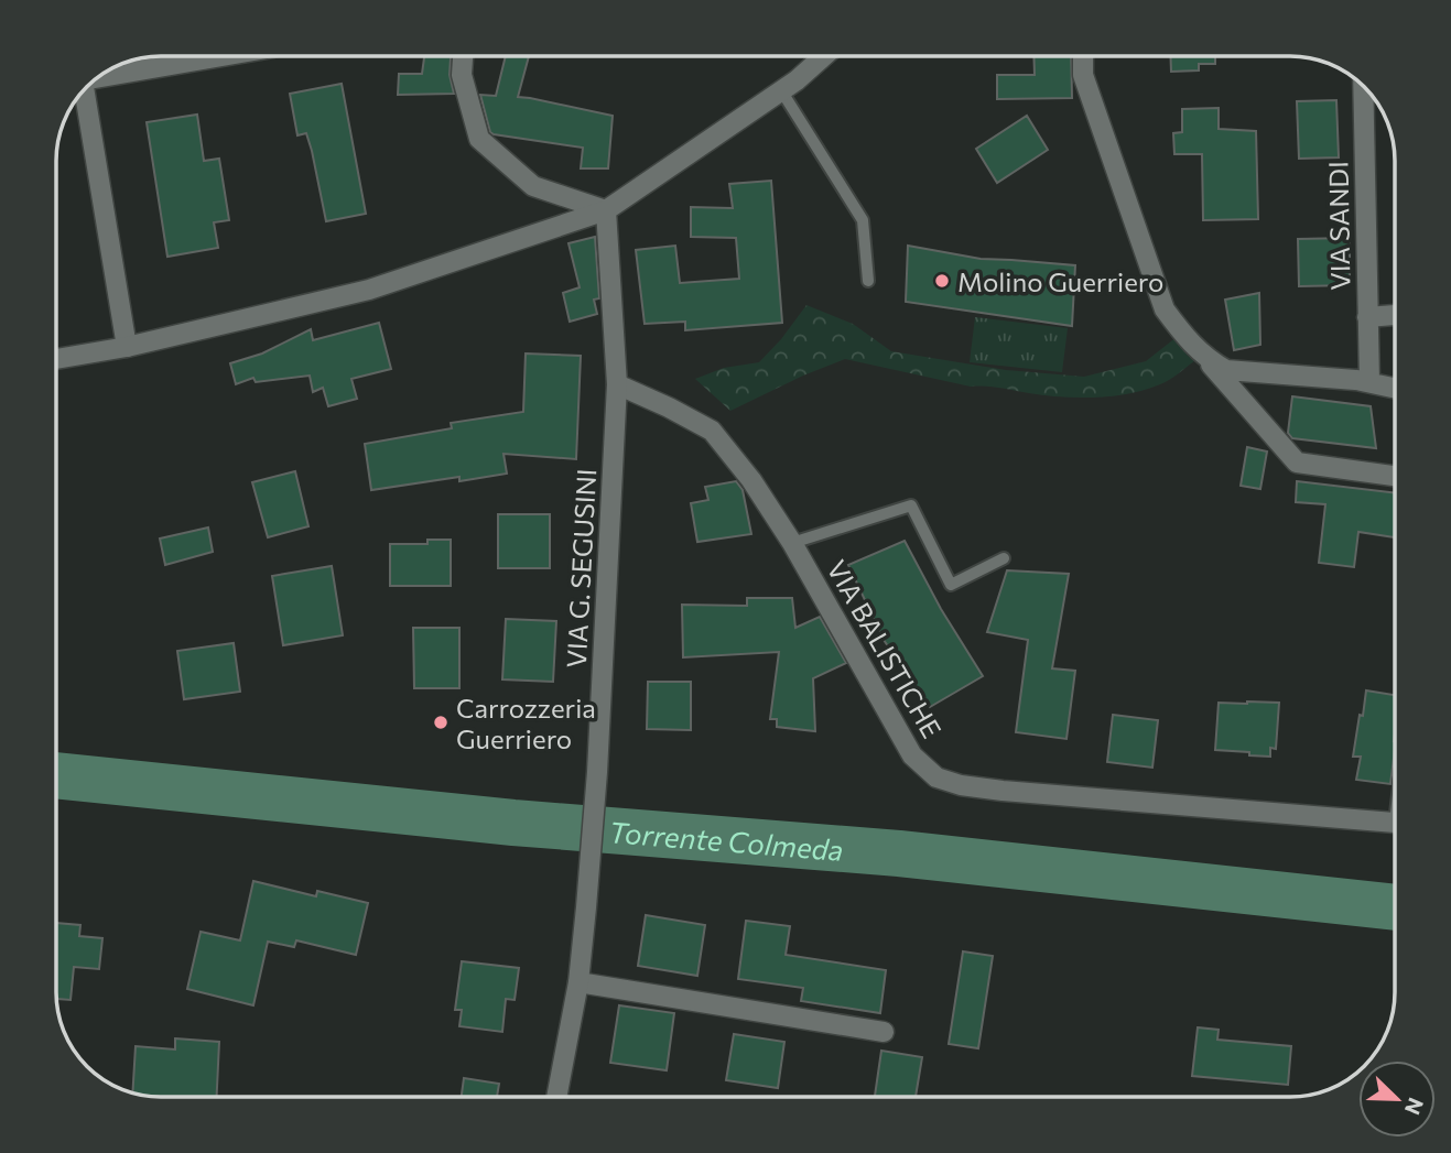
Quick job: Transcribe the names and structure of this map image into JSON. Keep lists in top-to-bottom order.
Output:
{
  "streets": {
    "street": ["VIA SANDI", "VIA G. SEGUSINI", "VIA BALISTICHE"]
  },
  "crossings": [
    ["VIA G. SEGUSINI", "VIA BALISTICHE"]
  ],
  "water": ["Torrente Colmeda"],
  "places": ["Molino Guerriero", "Carrozzeria Guerriero"],
  "north": "bottom right"
}
